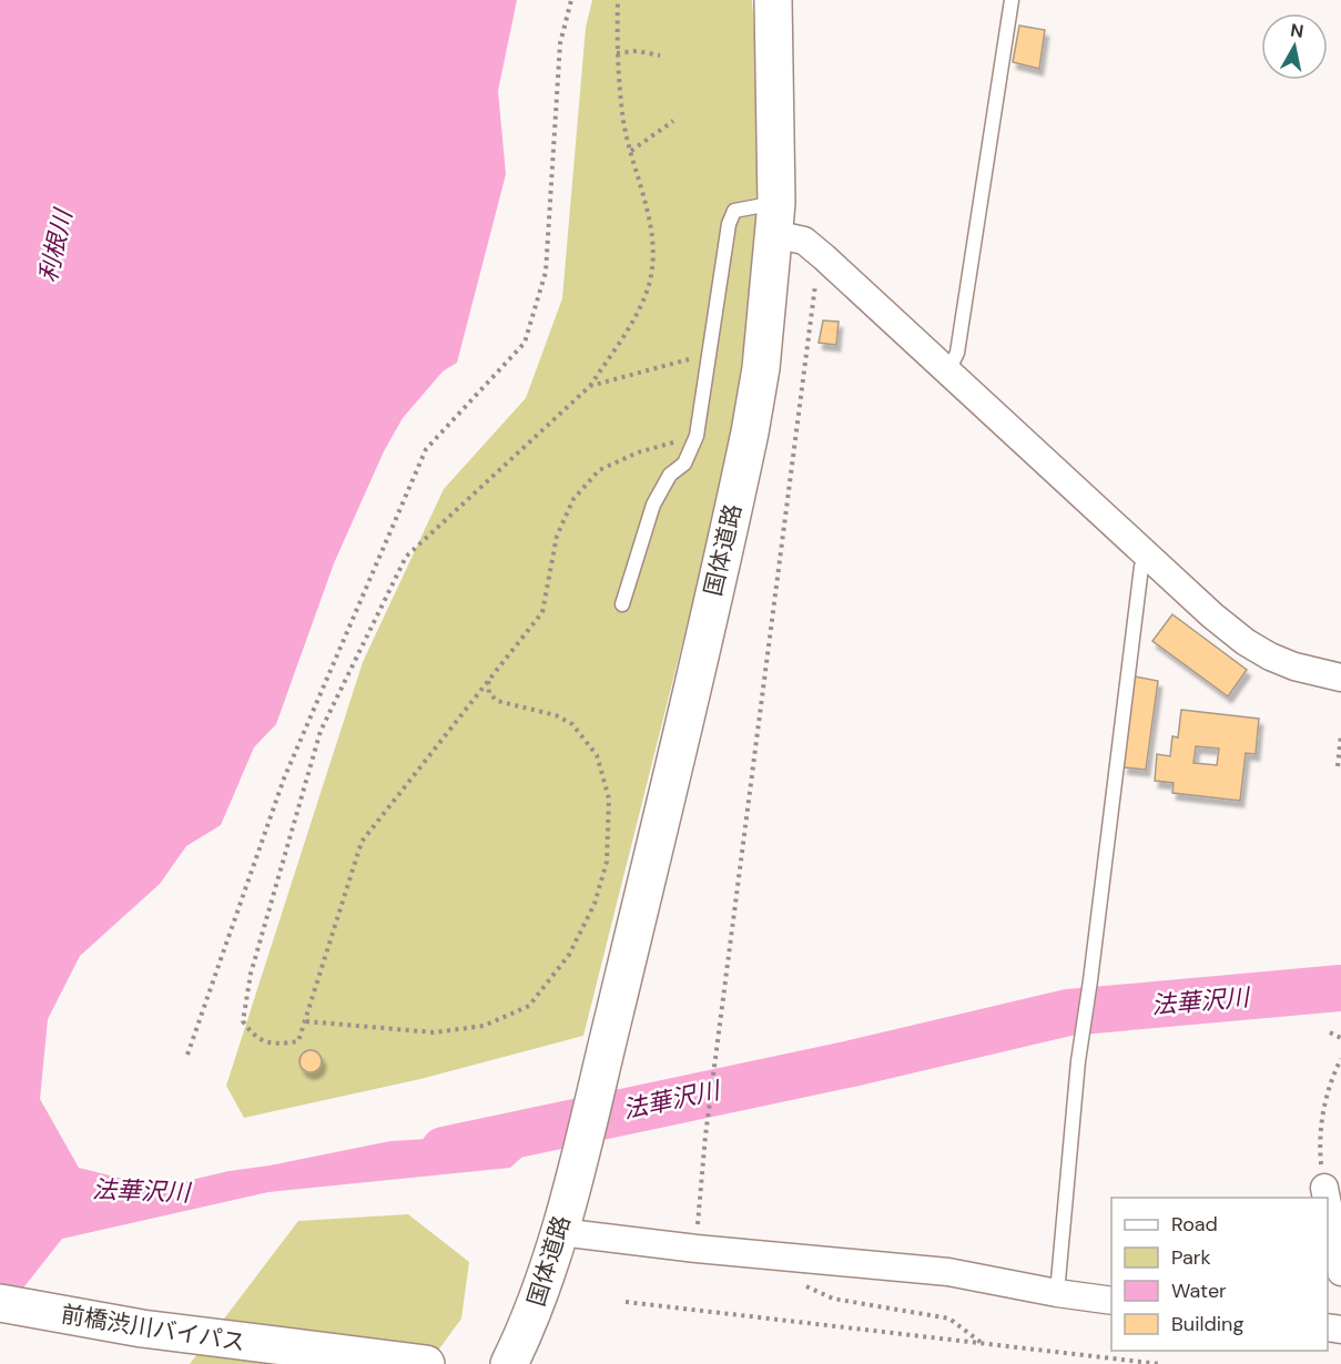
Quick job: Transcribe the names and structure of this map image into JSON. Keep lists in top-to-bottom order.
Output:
{
  "streets": {
    "main road": ["国体道路", "前橋渋川バイパス"]
  },
  "water": ["利根川", "法華沢川"],
  "legend": [
    "Road",
    "Park",
    "Water",
    "Building"
  ],
  "north": "top"
}
